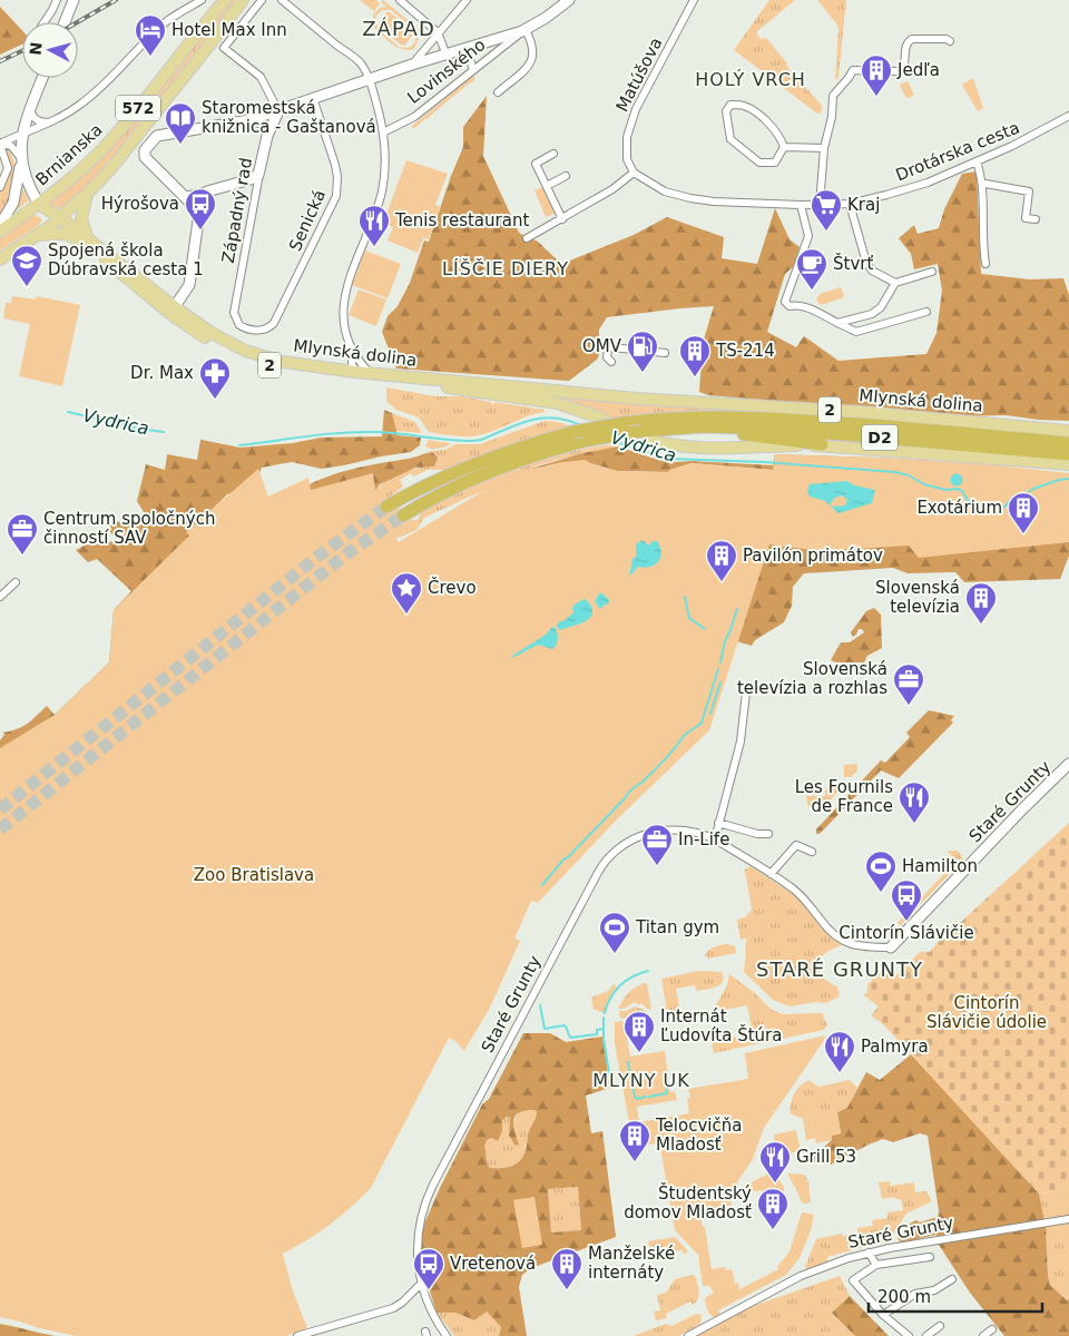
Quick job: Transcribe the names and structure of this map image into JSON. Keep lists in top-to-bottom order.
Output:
{
  "streets": {
    "highway": ["D2"],
    "main road": [
      "572",
      "Brnianska",
      "Mlynská dolina",
      "2"
    ],
    "street": [
      "Lovinského",
      "Matúšova",
      "Drotárska cesta",
      "Západný rad",
      "Senická",
      "Staré Grunty"
    ]
  },
  "crossings": [
    ["Matúšova", "Drotárska cesta"],
    ["572", "Mlynská dolina"],
    ["572", "2"],
    ["Brnianska", "Mlynská dolina"],
    ["Západný rad", "Senická"],
    ["Mlynská dolina", "2"],
    ["2", "D2"]
  ],
  "districts": [
    "ZÁPAD",
    "HOLÝ VRCH",
    "LÍŠČIE DIERY",
    "STARÉ GRUNTY",
    "MLYNY UK"
  ],
  "water": ["Vydrica"],
  "parks": ["Zoo Bratislava", "Cintorín Slávičie údolie"],
  "places": {
    "hotel": ["Hotel Max Inn"],
    "building": [
      "Jedľa",
      "TS-214",
      "Exotárium",
      "Pavilón primátov",
      "Slovenská televízia",
      "Internát Ľudovíta Štúra",
      "Telocvičňa Mladosť",
      "Študentský domov Mladosť",
      "Manželské internáty"
    ],
    "library": ["Staromestská knižnica - Gaštanová"],
    "bus stop": ["Hýrošova", "Cintorín Slávičie", "Vretenová"],
    "supermarket": ["Kraj"],
    "restaurant": [
      "Tenis restaurant",
      "Les Fournils de France",
      "Palmyra",
      "Grill 53"
    ],
    "school or university": ["Spojená škola Dúbravská cesta 1"],
    "cafe": ["Štvrť"],
    "fuel station": ["OMV"],
    "pharmacy": ["Dr. Max"],
    "office": ["Centrum spoločných činností SAV", "Slovenská televízia a rozhlas", "In-Life"],
    "place": ["Črevo"],
    "sports": ["Hamilton", "Titan gym"]
  },
  "scale_bar": "200 m",
  "north": "left"
}
